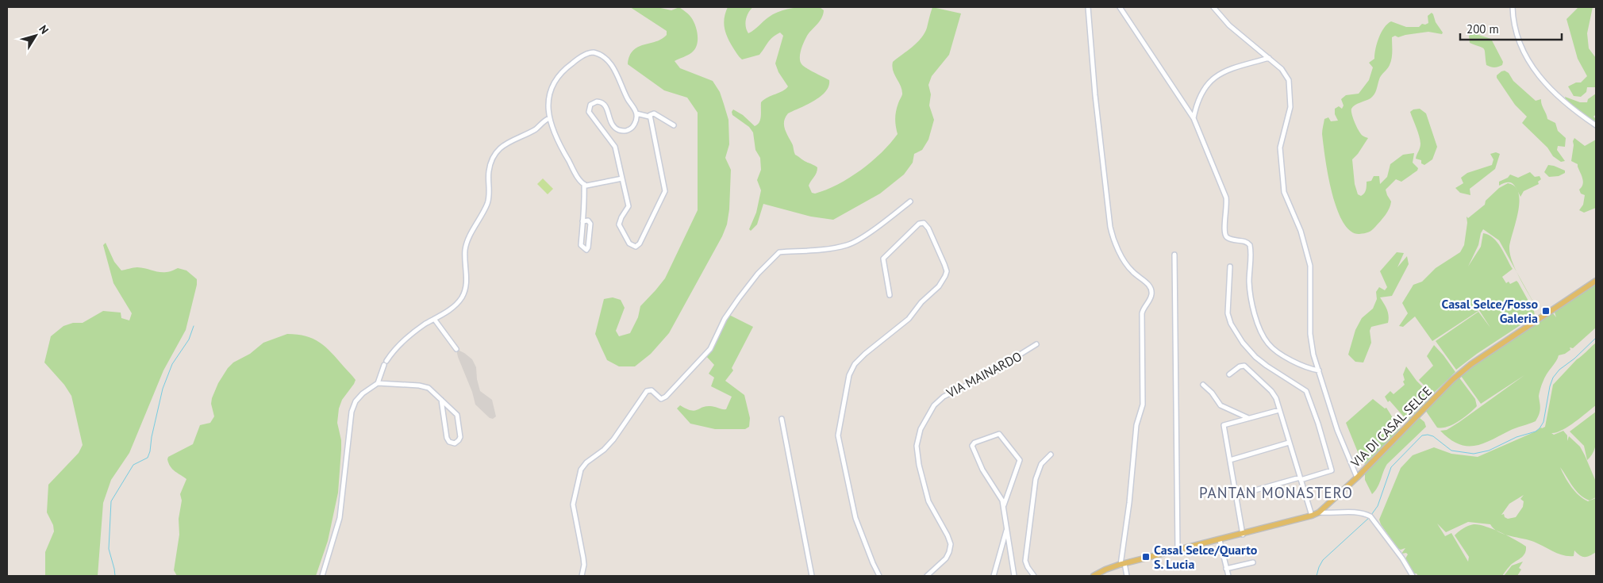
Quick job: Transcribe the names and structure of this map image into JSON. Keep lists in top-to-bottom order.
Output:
{
  "streets": {
    "main road": ["VIA DI CASAL SELCE"],
    "street": ["VIA MAINARDO"]
  },
  "districts": ["PANTAN MONASTERO"],
  "places": {
    "transit": ["Casal Selce/Fosso Galeria", "Casal Selce/Quarto S. Lucia"]
  },
  "scale_bar": "200 m",
  "north": "top right"
}
